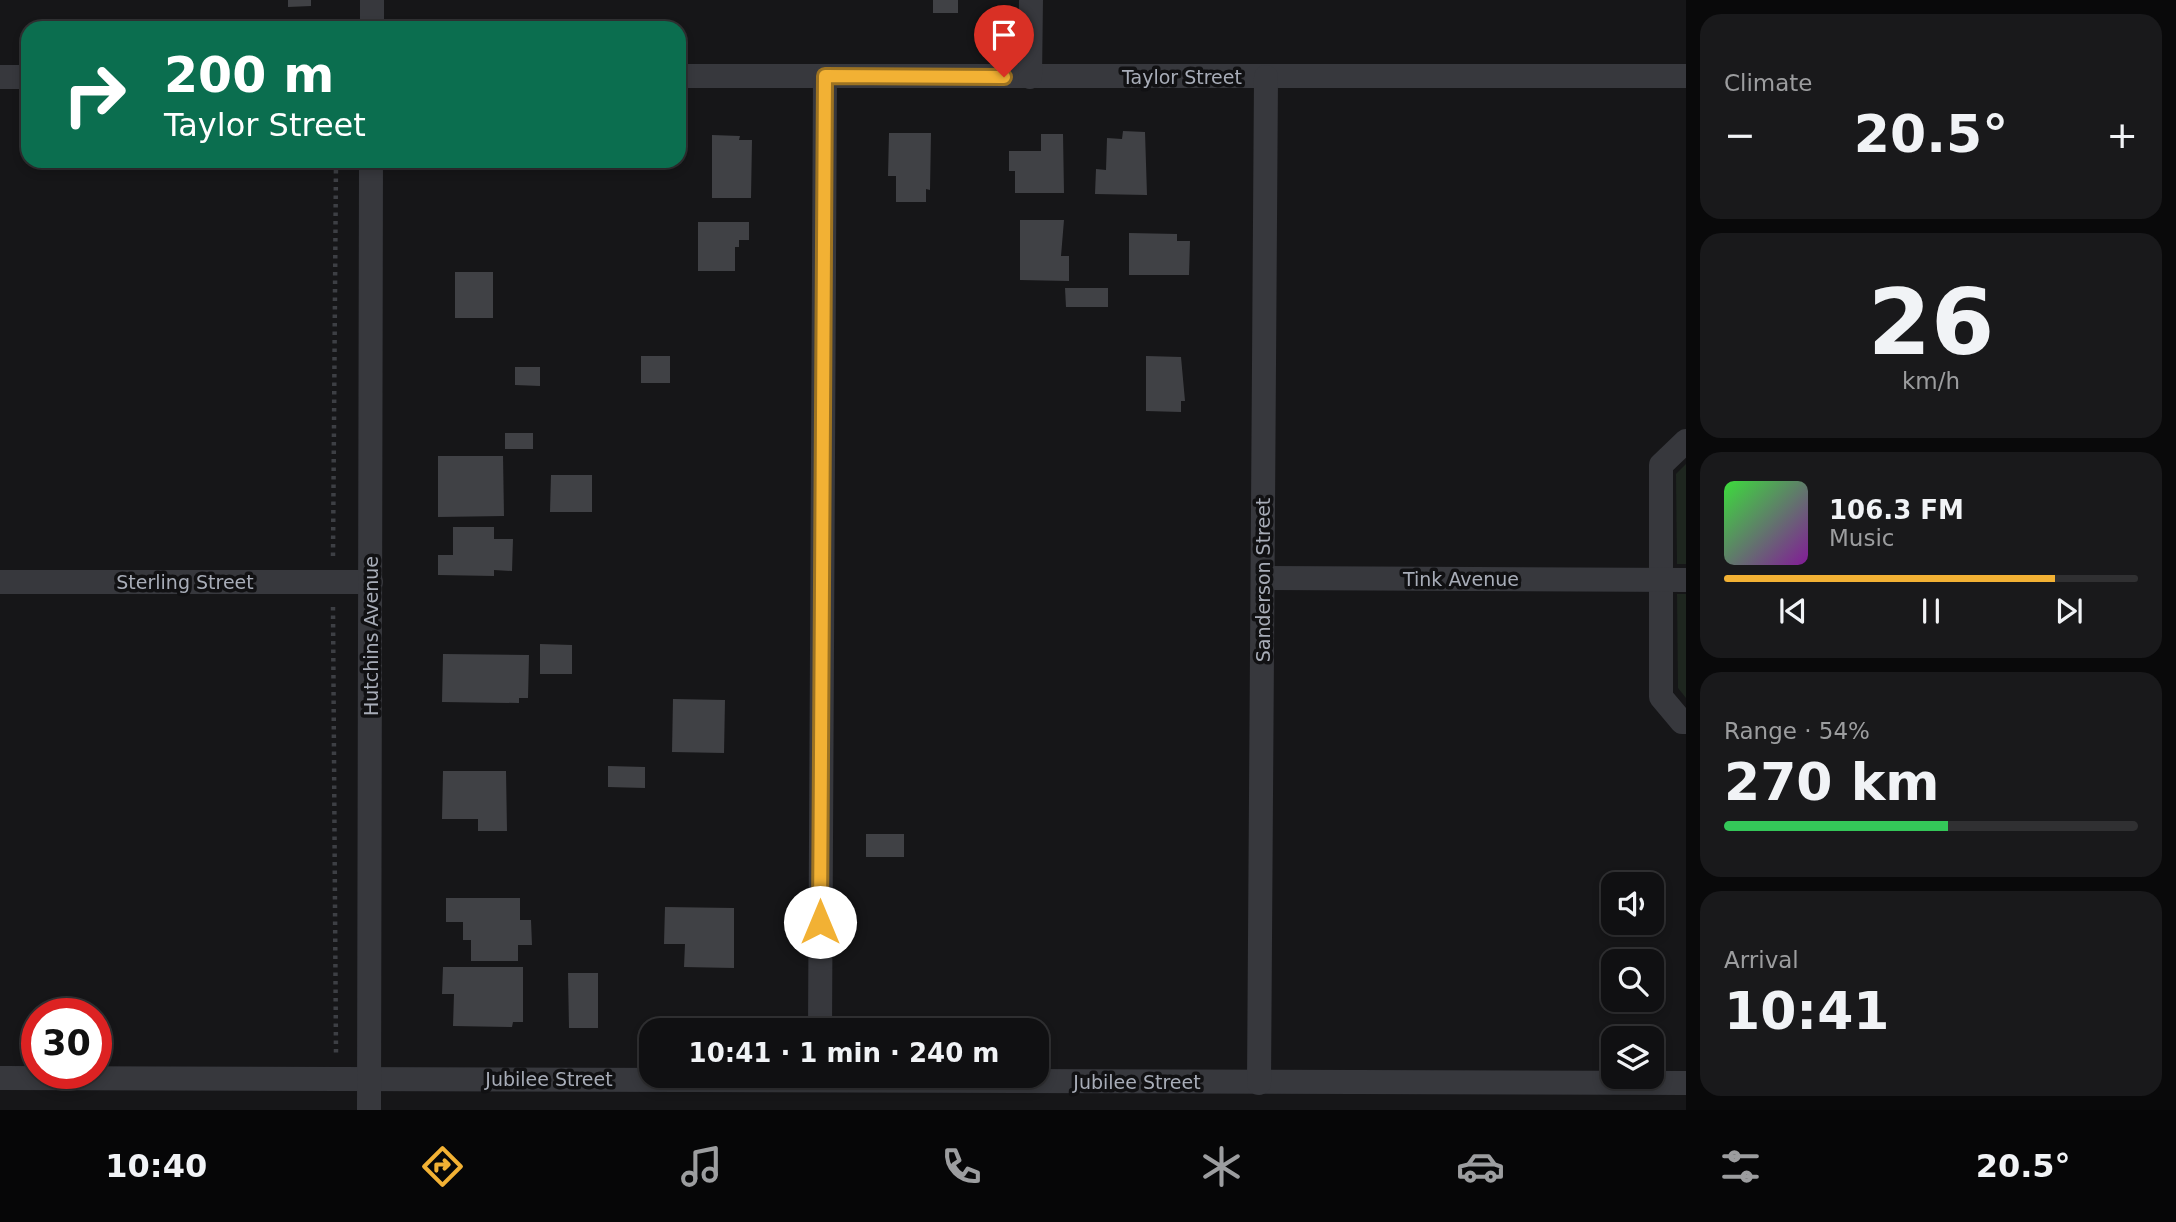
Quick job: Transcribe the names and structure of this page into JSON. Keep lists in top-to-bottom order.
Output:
{
  "streets": {
    "street": [
      "Taylor Street",
      "Tink Avenue",
      "Sanderson Street",
      "Sterling Street",
      "Hutchins Avenue",
      "Jubilee Street"
    ]
  },
  "crossings": [
    ["Taylor Street", "Sanderson Street"],
    ["Tink Avenue", "Sanderson Street"],
    ["Sanderson Street", "Jubilee Street"],
    ["Sterling Street", "Hutchins Avenue"],
    ["Hutchins Avenue", "Jubilee Street"]
  ],
  "page": {
    "tile": [
      "Climate",
      ["26", "km/h"],
      ["Range · 54%", "270 km"],
      ["Arrival", "10:41"]
    ],
    "turn": ["200 m", "Taylor Street"],
    "heat": ["−", "20.5°", "+"],
    "song": ["106.3 FM", "Music"],
    "limit": "30",
    "trip": "10:41 · 1 min · 240 m",
    "tabs": ["10:40", "20.5°"]
  }
}
